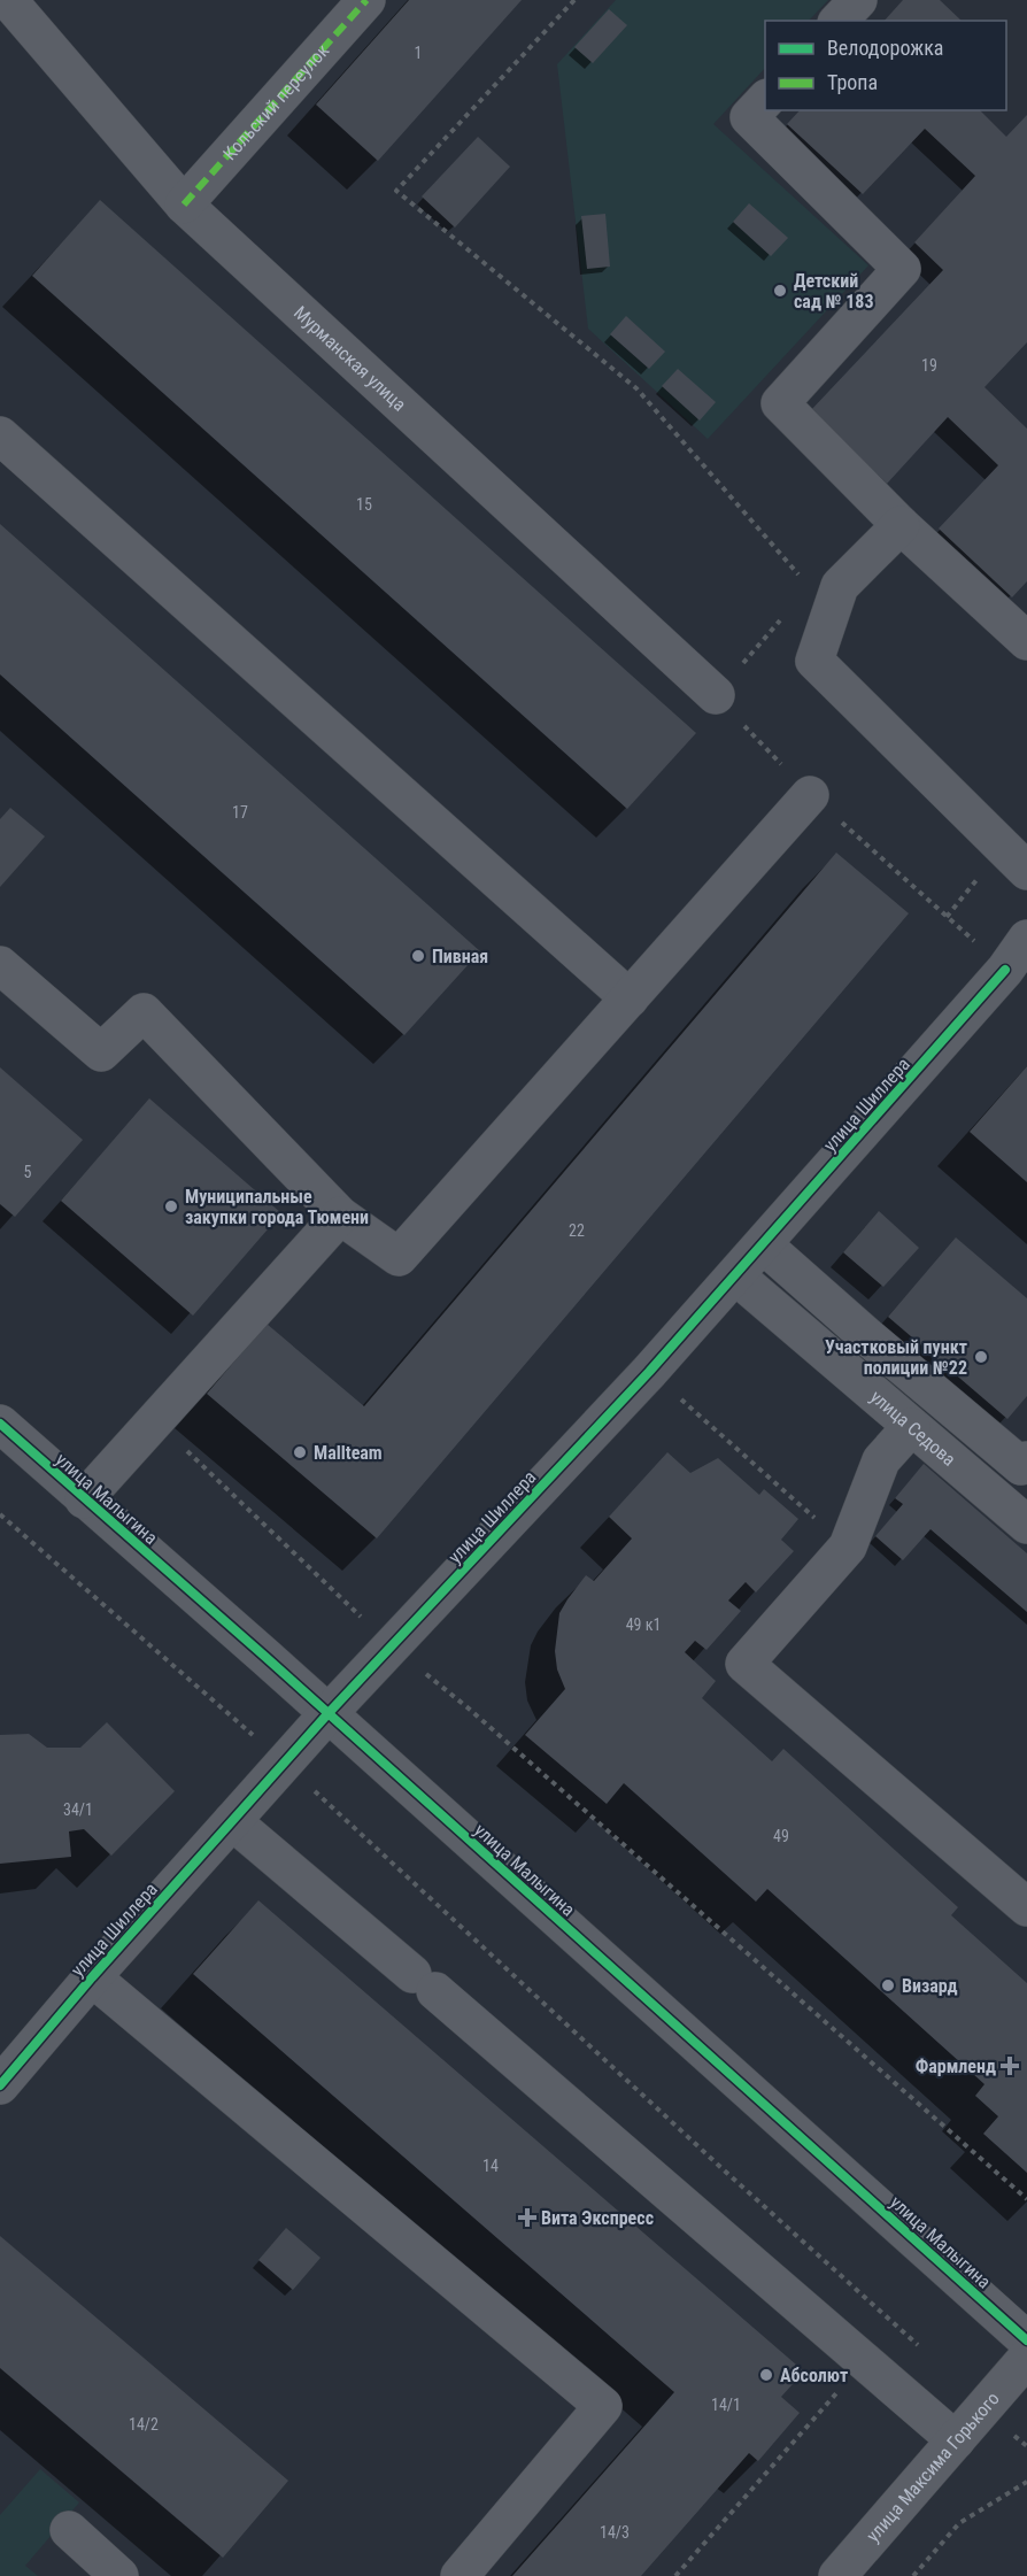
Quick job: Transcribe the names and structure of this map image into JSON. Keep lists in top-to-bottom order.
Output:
{
  "streets": {
    "street": [
      "Кольский переулок",
      "Мурманская улица",
      "улица Шиллера",
      "улица Седова",
      "улица Малыгина",
      "улица Максима Горького"
    ]
  },
  "crossings": [
    ["Кольский переулок", "Мурманская улица"],
    ["улица Шиллера", "улица Седова"],
    ["улица Шиллера", "улица Малыгина"]
  ],
  "places": {
    "other": [
      "Детский сад № 183",
      "Пивная",
      "Муниципальные закупки города Тюмени",
      "Участковый пункт полиции №22",
      "Mallteam",
      "Визард",
      "Абсолют"
    ],
    "health": ["Фармленд", "Вита Экспресс"]
  },
  "house_numbers": [
    "1",
    "19",
    "15",
    "17",
    "5",
    "22",
    "49 к1",
    "34/1",
    "49",
    "14",
    "14/1",
    "14/2",
    "14/3"
  ],
  "legend": ["Велодорожка", "Тропа"]
}
